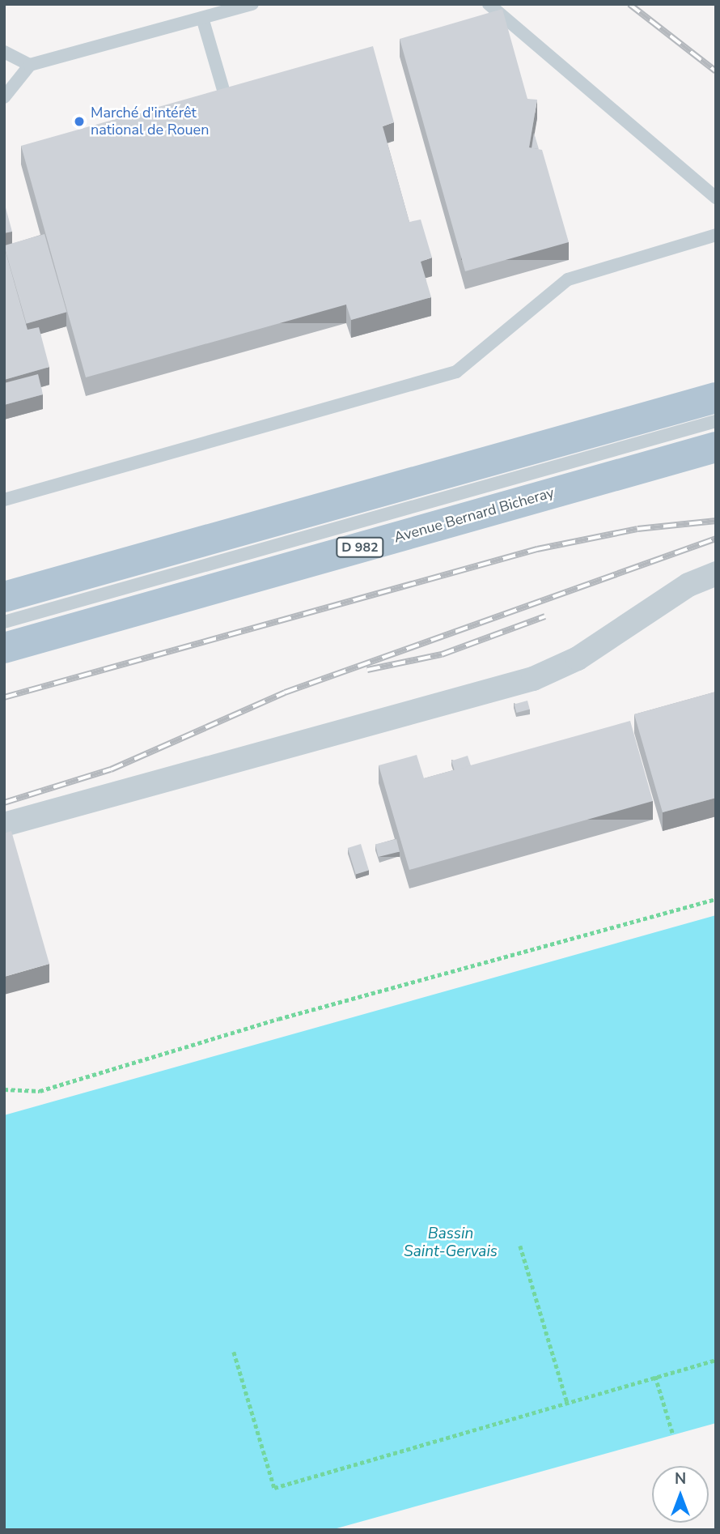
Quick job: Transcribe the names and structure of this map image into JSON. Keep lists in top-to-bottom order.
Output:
{
  "streets": {
    "main road": ["Avenue Bernard Bicheray", "D 982"]
  },
  "water": ["Bassin Saint-Gervais"],
  "places": ["Marché d'intérêt national de Rouen"],
  "north": "top"
}
